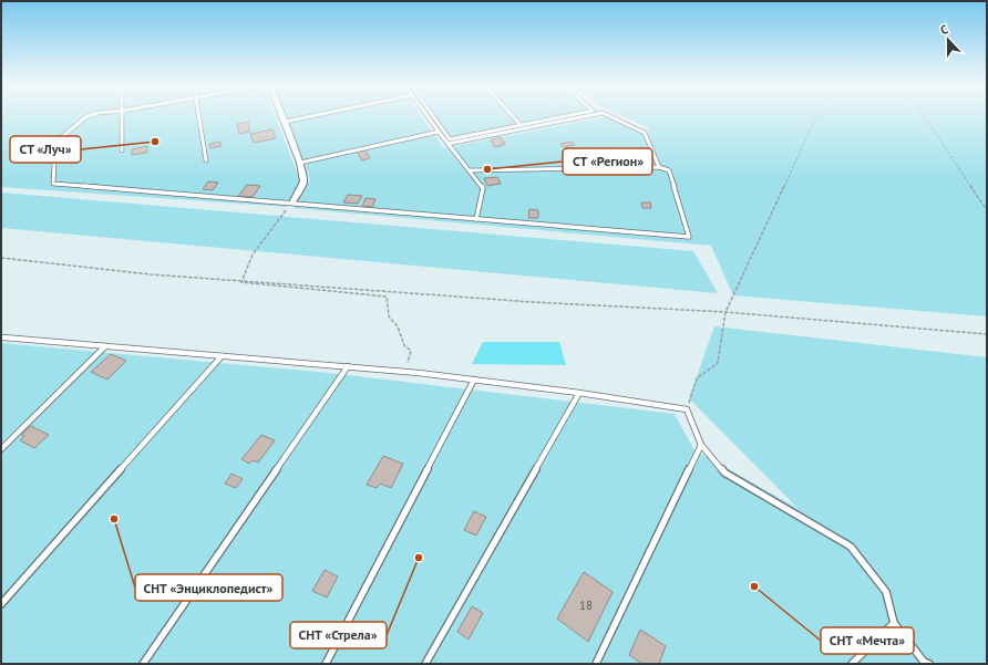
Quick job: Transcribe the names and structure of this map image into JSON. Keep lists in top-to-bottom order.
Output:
{
  "places": [
    "СТ «Луч»",
    "СТ «Регион»",
    "СНТ «Энциклопедист»",
    "СНТ «Стрела»",
    "СНТ «Мечта»"
  ],
  "house_numbers": ["18"],
  "north": "top"
}
